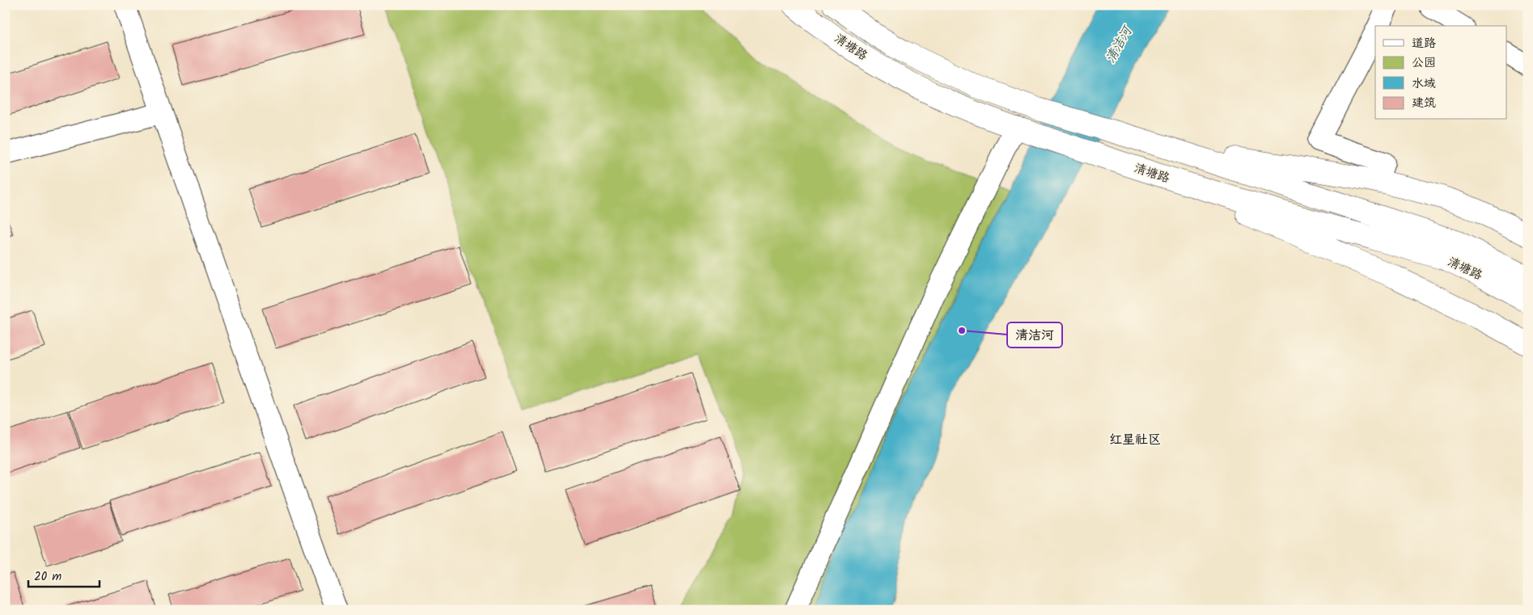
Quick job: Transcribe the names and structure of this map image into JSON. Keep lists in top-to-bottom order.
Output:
{
  "streets": {
    "main road": ["清塘路"]
  },
  "districts": ["红星社区"],
  "water": ["清洁河"],
  "places": ["清洁河"],
  "legend": [
    "道路",
    "公园",
    "水域",
    "建筑"
  ],
  "scale_bar": "20 m"
}
